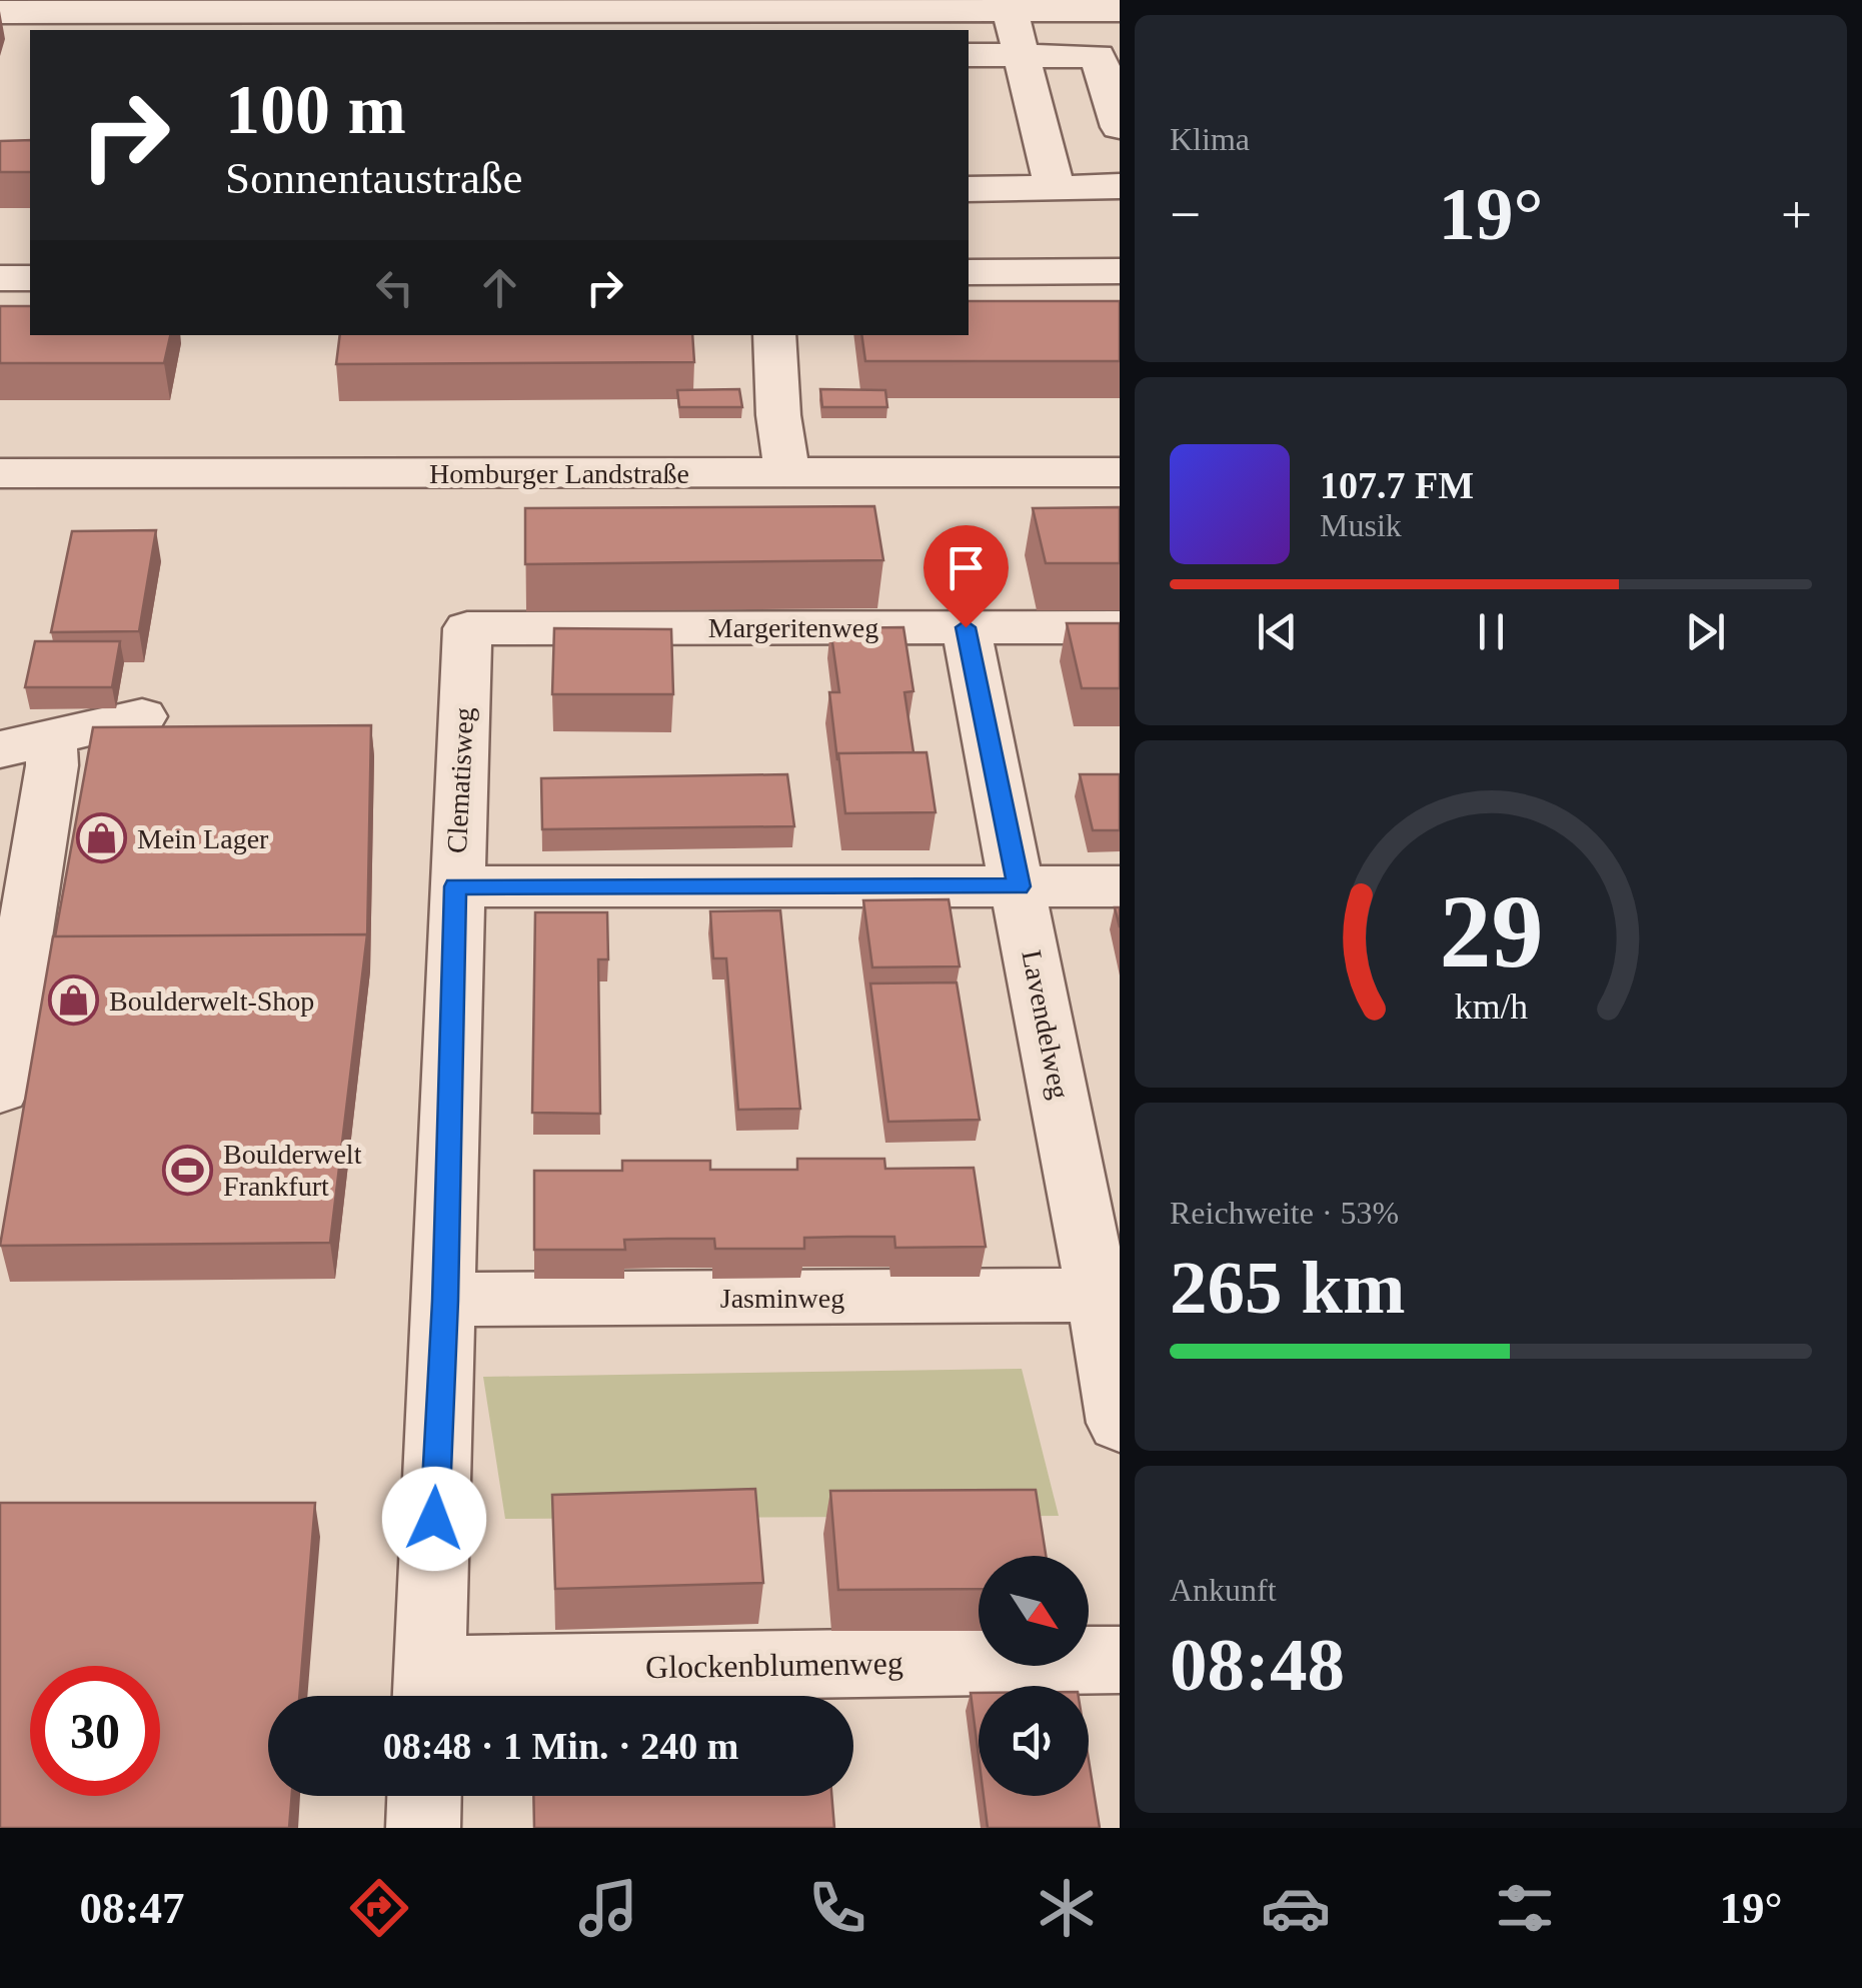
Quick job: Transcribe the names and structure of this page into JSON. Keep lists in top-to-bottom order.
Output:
{
  "streets": {
    "street": [
      "Homburger Landstraße",
      "Margeritenweg",
      "Clematisweg",
      "Lavendelweg",
      "Jasminweg",
      "Glockenblumenweg"
    ]
  },
  "crossings": [
    ["Margeritenweg", "Clematisweg"],
    ["Margeritenweg", "Lavendelweg"],
    ["Clematisweg", "Jasminweg"],
    ["Clematisweg", "Glockenblumenweg"],
    ["Lavendelweg", "Jasminweg"]
  ],
  "places": {
    "shop": ["Mein Lager", "Boulderwelt-Shop"],
    "sports": ["Boulderwelt Frankfurt"]
  },
  "north": "bottom right",
  "page": {
    "tile": [
      "Klima",
      ["Reichweite · 53%", "265 km"],
      ["Ankunft", "08:48"]
    ],
    "turn": ["100 m", "Sonnentaustraße"],
    "heat": ["−", "19°", "+"],
    "song": ["107.7 FM", "Musik"],
    "limit": "30",
    "trip": "08:48 · 1 Min. · 240 m",
    "tabs": ["08:47", "19°"],
    "gauge": ["29", "km/h"]
  }
}
